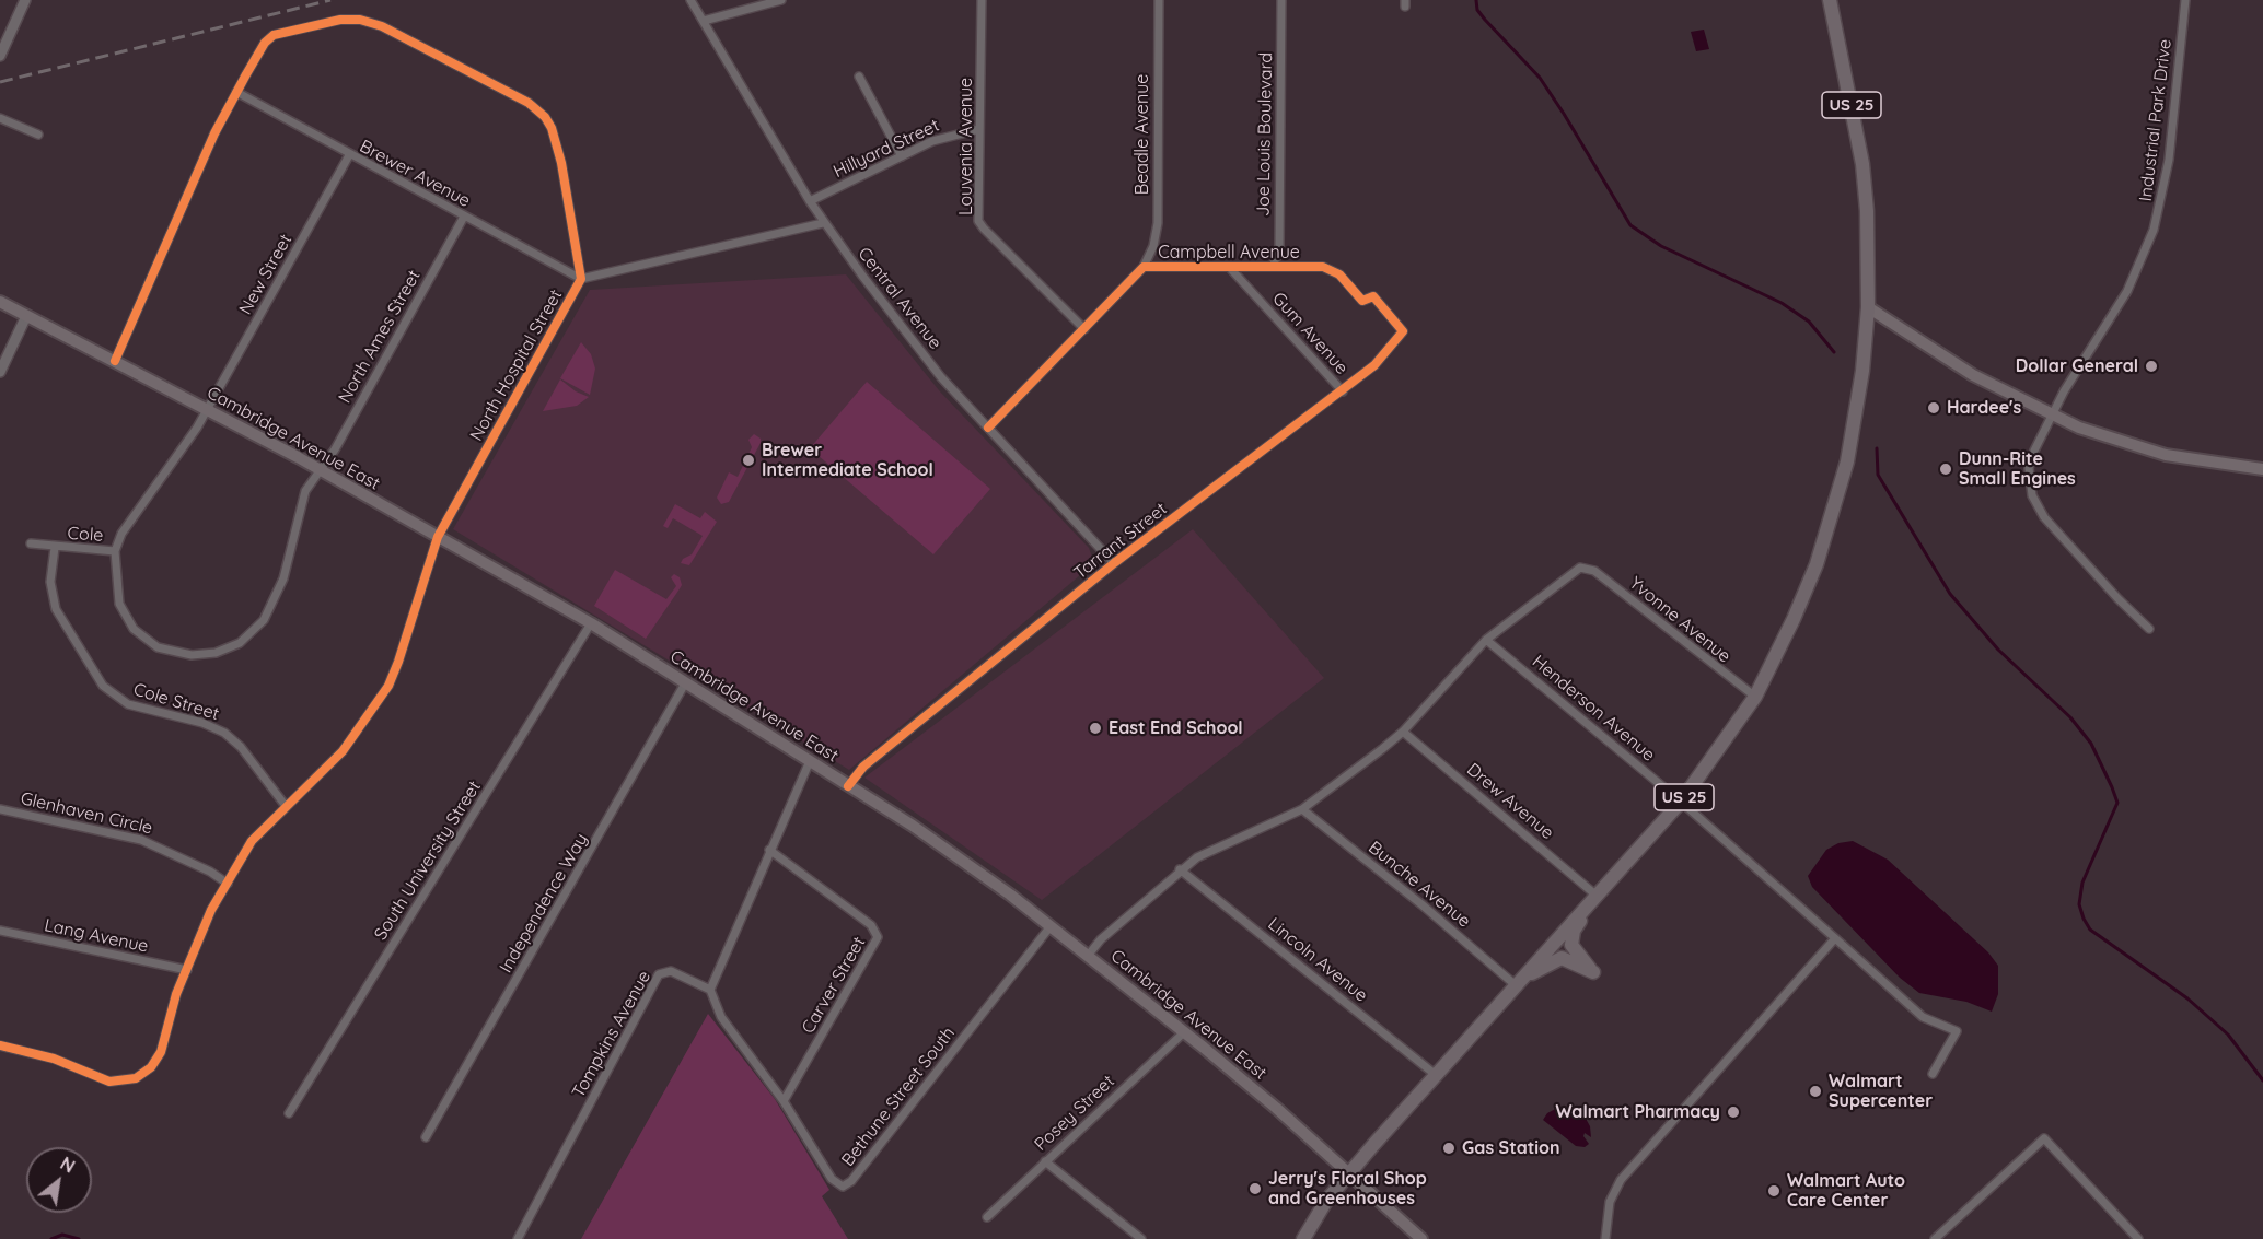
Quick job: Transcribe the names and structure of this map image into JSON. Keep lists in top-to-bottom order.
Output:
{
  "streets": {
    "highway": ["US 25"],
    "main road": ["Cambridge Avenue East"],
    "street": [
      "Industrial Park Drive",
      "Beadle Avenue",
      "Joe Louis Boulevard",
      "Louvenia Avenue",
      "Hillyard Street",
      "Brewer Avenue",
      "Campbell Avenue",
      "New Street",
      "Central Avenue",
      "Gum Avenue",
      "North Ames Street",
      "North Hospital Street",
      "Cole",
      "Tarrant Street",
      "Yvonne Avenue",
      "Cole Street",
      "Henderson Avenue",
      "Drew Avenue",
      "Glenhaven Circle",
      "South University Street",
      "Bunche Avenue",
      "Independence Way",
      "Lang Avenue",
      "Lincoln Avenue",
      "Carver Street",
      "Tompkins Avenue",
      "Bethune Street South",
      "Posey Street"
    ]
  },
  "crossings": [
    ["US 25", "Cambridge Avenue East"],
    ["US 25", "Yvonne Avenue"],
    ["US 25", "Henderson Avenue"],
    ["US 25", "Drew Avenue"],
    ["US 25", "Bunche Avenue"],
    ["US 25", "Lincoln Avenue"],
    ["Beadle Avenue", "Campbell Avenue"],
    ["Joe Louis Boulevard", "Campbell Avenue"],
    ["Louvenia Avenue", "Hillyard Street"],
    ["Louvenia Avenue", "Campbell Avenue"],
    ["Hillyard Street", "Central Avenue"],
    ["Brewer Avenue", "New Street"],
    ["Brewer Avenue", "North Ames Street"],
    ["Brewer Avenue", "North Hospital Street"],
    ["Campbell Avenue", "Central Avenue"],
    ["Campbell Avenue", "Gum Avenue"],
    ["Campbell Avenue", "Tarrant Street"],
    ["New Street", "North Ames Street"],
    ["New Street", "Cambridge Avenue East"],
    ["New Street", "Cole"],
    ["Central Avenue", "Tarrant Street"],
    ["Gum Avenue", "Tarrant Street"],
    ["North Ames Street", "Cambridge Avenue East"],
    ["North Ames Street", "Cole"],
    ["North Hospital Street", "Cambridge Avenue East"],
    ["North Hospital Street", "Cole Street"],
    ["North Hospital Street", "Glenhaven Circle"],
    ["Cambridge Avenue East", "Tarrant Street"],
    ["Cambridge Avenue East", "South University Street"],
    ["Cambridge Avenue East", "Independence Way"],
    ["Cambridge Avenue East", "Bethune Street South"],
    ["Cambridge Avenue East", "Posey Street"],
    ["Cole", "Cole Street"],
    ["Yvonne Avenue", "Henderson Avenue"],
    ["Carver Street", "Bethune Street South"],
    ["Tompkins Avenue", "Bethune Street South"]
  ],
  "places": [
    "Dollar General",
    "Hardee's",
    "Brewer Intermediate School",
    "Dunn-Rite Small Engines",
    "East End School",
    "Walmart Supercenter",
    "Walmart Pharmacy",
    "Gas Station",
    "Jerry's Floral Shop and Greenhouses",
    "Walmart Auto Care Center"
  ],
  "north": "top right"
}
